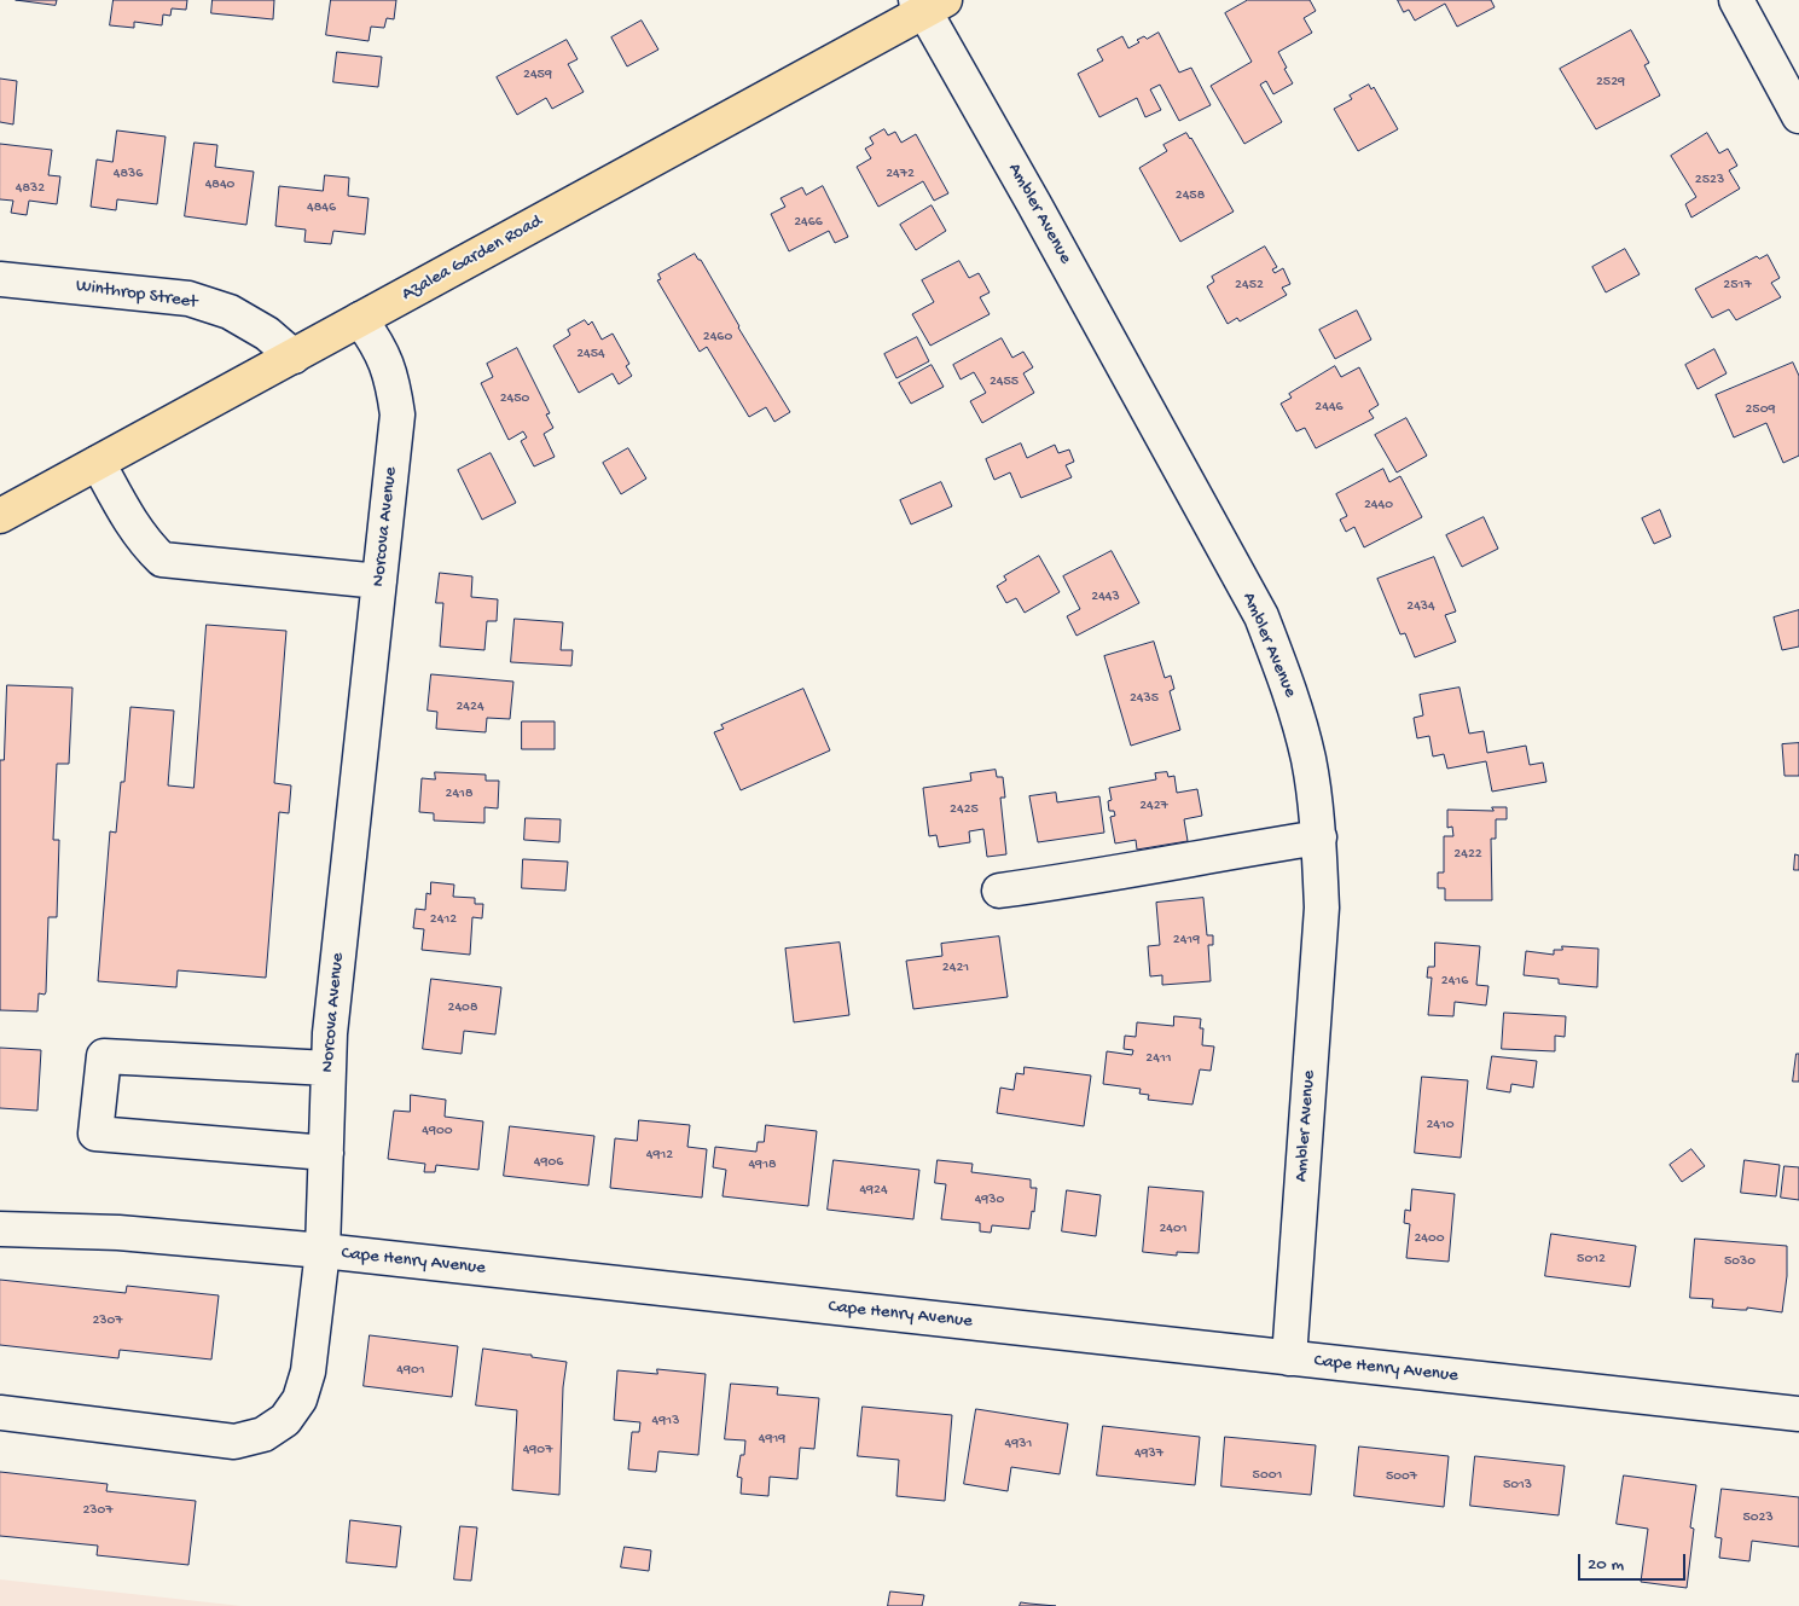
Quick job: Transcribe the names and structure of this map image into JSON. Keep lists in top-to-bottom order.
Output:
{
  "streets": {
    "main road": ["Azalea Garden Road"],
    "street": [
      "Ambler Avenue",
      "Winthrop Street",
      "Norcova Avenue",
      "Cape Henry Avenue"
    ]
  },
  "crossings": [
    ["Ambler Avenue", "Azalea Garden Road"],
    ["Ambler Avenue", "Cape Henry Avenue"],
    ["Azalea Garden Road", "Winthrop Street"],
    ["Azalea Garden Road", "Norcova Avenue"],
    ["Norcova Avenue", "Cape Henry Avenue"]
  ],
  "house_numbers": [
    "2459",
    "2529",
    "4836",
    "2472",
    "2523",
    "4840",
    "4832",
    "2458",
    "4846",
    "2466",
    "2452",
    "2517",
    "2460",
    "2454",
    "2455",
    "2450",
    "2446",
    "2509",
    "2440",
    "2443",
    "2434",
    "2435",
    "2424",
    "2418",
    "2427",
    "2425",
    "2422",
    "2412",
    "2419",
    "2421",
    "2416",
    "2408",
    "2411",
    "2410",
    "4900",
    "4912",
    "4906",
    "4918",
    "4924",
    "4930",
    "2401",
    "2400",
    "5012",
    "5030",
    "2307",
    "4901",
    "4913",
    "4919",
    "4931",
    "4907",
    "4937",
    "5001",
    "5007",
    "5013",
    "2307",
    "5023"
  ],
  "scale_bar": "20 m"
}
